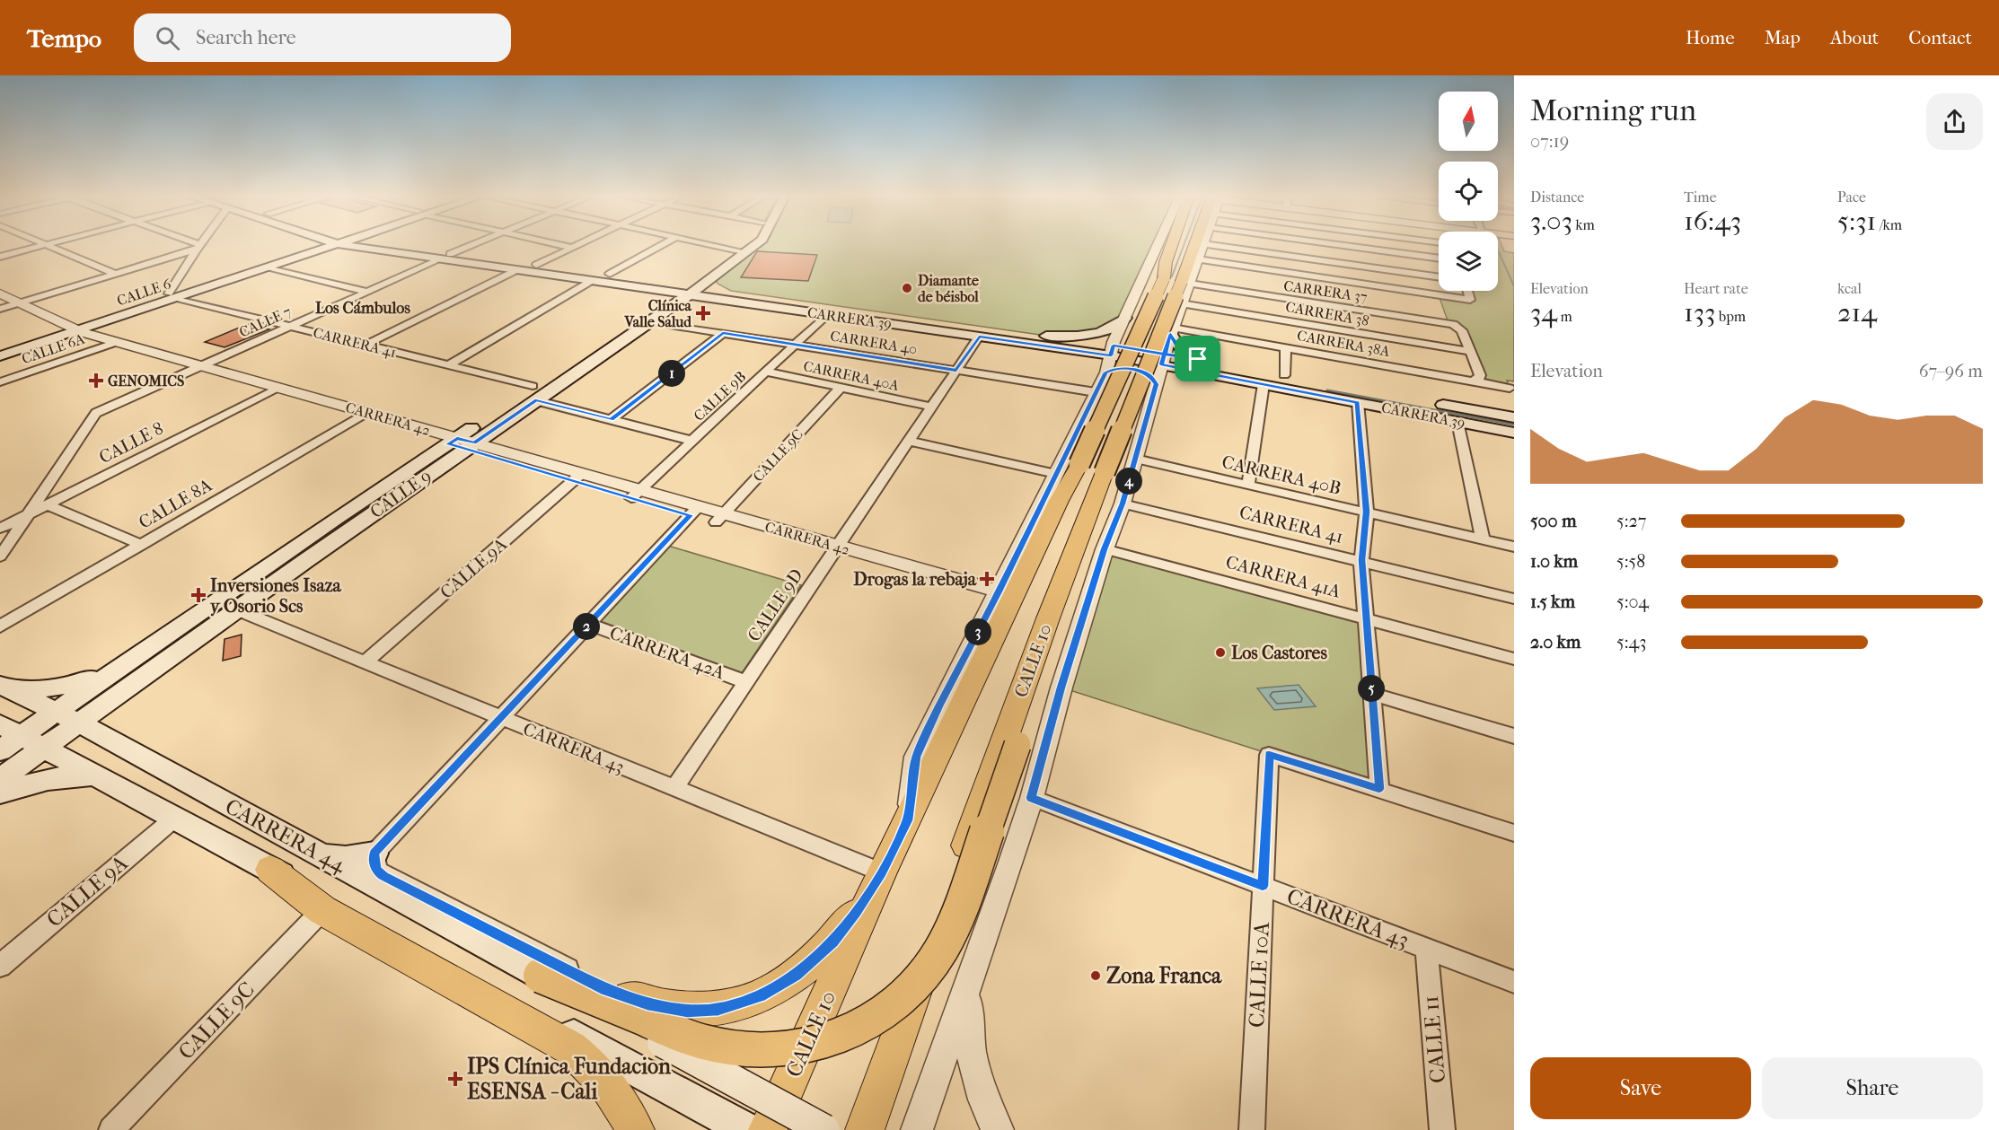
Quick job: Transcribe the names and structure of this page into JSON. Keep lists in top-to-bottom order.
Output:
{
  "streets": {
    "main road": [
      "CALLE 6",
      "CARRERA 39",
      "CALLE 9",
      "CALLE 10",
      "CARRERA 44"
    ],
    "street": [
      "CARRERA 37",
      "CARRERA 38",
      "CALLE 7",
      "CARRERA 41",
      "CARRERA 40",
      "CARRERA 38A",
      "CALLE 6A",
      "CARRERA 40A",
      "CALLE 9B",
      "CARRERA 42",
      "CALLE 8",
      "CALLE 9C",
      "CARRERA 40B",
      "CALLE 8A",
      "CALLE 9A",
      "CARRERA 41A",
      "CALLE 9D",
      "CARRERA 42A",
      "CARRERA 43",
      "CALLE 10A",
      "CALLE 11"
    ]
  },
  "crossings": [
    ["CARRERA 37", "CARRERA 38"],
    ["CARRERA 37", "CALLE 10"],
    ["CALLE 6", "CARRERA 41"],
    ["CALLE 6", "CARRERA 42"],
    ["CARRERA 38", "CALLE 10"],
    ["CARRERA 39", "CALLE 7"],
    ["CARRERA 39", "CALLE 9B"],
    ["CARRERA 39", "CALLE 9"],
    ["CARRERA 39", "CALLE 9D"],
    ["CARRERA 39", "CALLE 10"],
    ["CALLE 7", "CARRERA 41"],
    ["CALLE 7", "CARRERA 42"],
    ["CALLE 7", "CALLE 8"],
    ["CARRERA 41", "CALLE 9"],
    ["CARRERA 41", "CALLE 10"],
    ["CARRERA 40", "CALLE 9B"],
    ["CARRERA 40", "CALLE 9"],
    ["CARRERA 40", "CALLE 9D"],
    ["CARRERA 40", "CALLE 10"],
    ["CARRERA 38A", "CALLE 10"],
    ["CALLE 6A", "CARRERA 42"],
    ["CARRERA 40A", "CALLE 9B"],
    ["CARRERA 40A", "CALLE 9C"],
    ["CARRERA 40A", "CALLE 9D"],
    ["CALLE 9B", "CARRERA 42"],
    ["CARRERA 42", "CALLE 8"],
    ["CARRERA 42", "CALLE 9C"],
    ["CARRERA 42", "CALLE 9"],
    ["CARRERA 42", "CALLE 8A"],
    ["CARRERA 42", "CALLE 9A"],
    ["CARRERA 42", "CALLE 9D"],
    ["CARRERA 42", "CALLE 10"],
    ["CALLE 9C", "CARRERA 44"],
    ["CARRERA 40B", "CALLE 10"],
    ["CALLE 9", "CARRERA 43"],
    ["CALLE 9", "CARRERA 44"],
    ["CALLE 9A", "CARRERA 43"],
    ["CALLE 9A", "CARRERA 44"],
    ["CARRERA 41A", "CALLE 10"],
    ["CALLE 9D", "CARRERA 42A"],
    ["CALLE 9D", "CARRERA 43"],
    ["CALLE 10", "CARRERA 43"],
    ["CARRERA 43", "CALLE 10A"],
    ["CARRERA 43", "CALLE 11"]
  ],
  "districts": ["Los Cámbulos"],
  "places": {
    "other": ["Diamante de béisbol", "Los Castores", "Zona Franca"],
    "health": [
      "Clínica Valle Salud",
      "GENOMICS",
      "Drogas la rebaja",
      "Inversiones Isaza y Osorio Scs",
      "IPS Clínica Fundacion ESENSA - Cali"
    ]
  },
  "north": "top",
  "page": {
    "header": "Tempo",
    "search": "Search here",
    "nav": [
      "Home",
      "Map",
      "About",
      "Contact"
    ],
    "heading": ["Morning run", "07:19"],
    "stats": [
      ["Distance", "3.03 km"],
      ["Time", "16:43"],
      ["Pace", "5:31 /km"],
      ["Elevation", "34 m"],
      ["Heart rate", "133 bpm"],
      ["kcal", "214"]
    ],
    "chart": ["Elevation", "67–96 m"],
    "pins": [
      "1",
      "4",
      "2",
      "3",
      "5"
    ],
    "list": [
      {
        "name": "500 m",
        "note": "5:27"
      },
      {
        "name": "1.0 km",
        "note": "5:58"
      },
      {
        "name": "1.5 km",
        "note": "5:04"
      },
      {
        "name": "2.0 km",
        "note": "5:43"
      }
    ],
    "buttons": ["Save", "Share"]
  }
}
